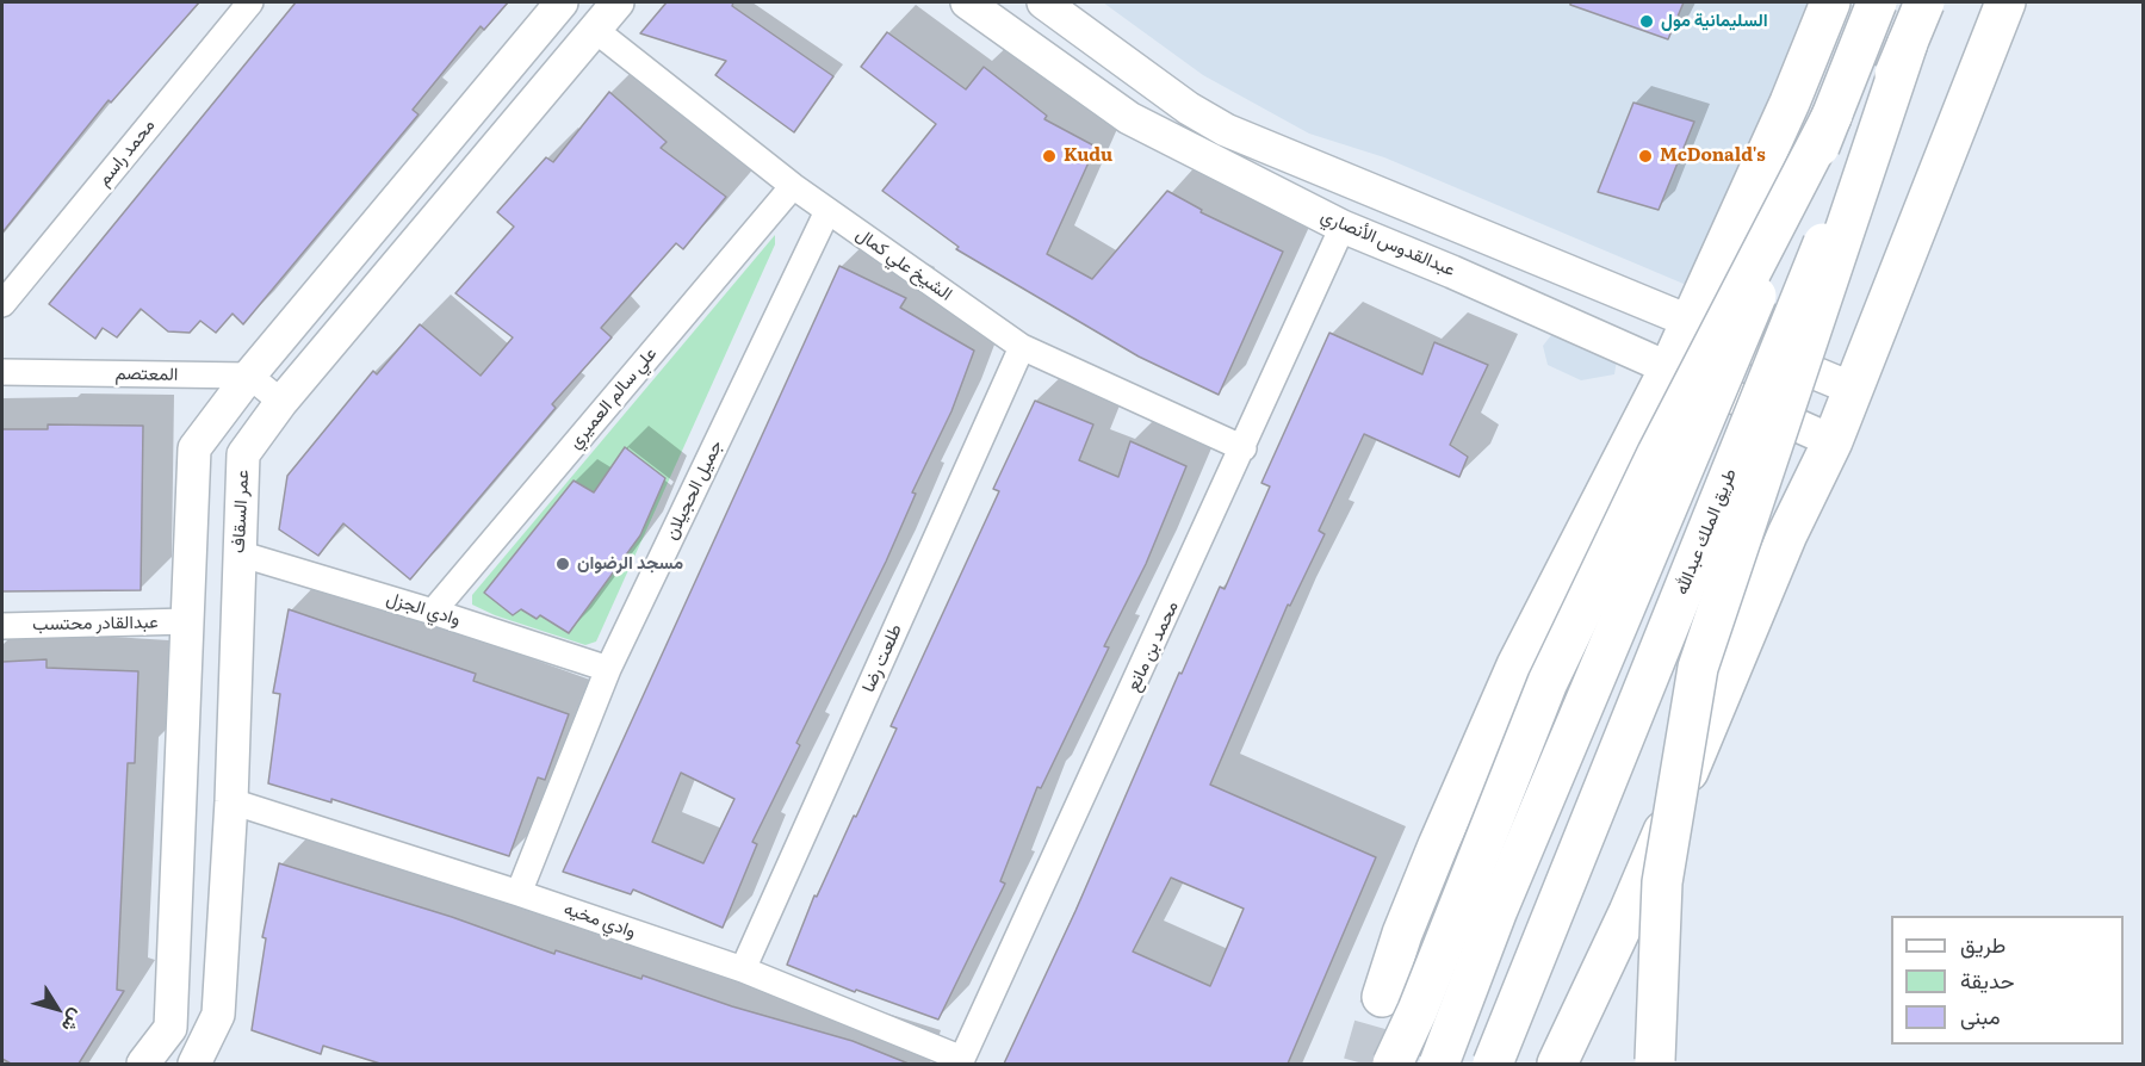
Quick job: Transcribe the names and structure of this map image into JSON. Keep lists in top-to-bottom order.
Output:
{
  "streets": {
    "main road": ["طريق الملك عبدالله"],
    "street": [
      "محمد راسم",
      "عبدالقدوس الأنصاري",
      "الشيخ علي كمال",
      "المعتصم",
      "علي سالم العميري",
      "جميل الحجيلان",
      "عمر السقاف",
      "وادي الجزل",
      "عبدالقادر محتسب",
      "محمد بن مانع",
      "طلعت رضا",
      "وادي مخيه"
    ]
  },
  "crossings": [
    ["عبدالقدوس الأنصاري", "محمد بن مانع"],
    ["الشيخ علي كمال", "علي سالم العميري"],
    ["الشيخ علي كمال", "جميل الحجيلان"],
    ["الشيخ علي كمال", "عمر السقاف"],
    ["الشيخ علي كمال", "محمد بن مانع"],
    ["الشيخ علي كمال", "طلعت رضا"],
    ["علي سالم العميري", "وادي الجزل"],
    ["جميل الحجيلان", "وادي الجزل"],
    ["جميل الحجيلان", "وادي مخيه"],
    ["عمر السقاف", "وادي الجزل"],
    ["عمر السقاف", "وادي مخيه"],
    ["محمد بن مانع", "وادي مخيه"],
    ["طلعت رضا", "وادي مخيه"]
  ],
  "places": [
    "السليمانية مول",
    "Kudu",
    "McDonald's",
    "مسجد الرضوان"
  ],
  "legend": ["طريق", "حديقة", "مبنى"],
  "north": "bottom right"
}
